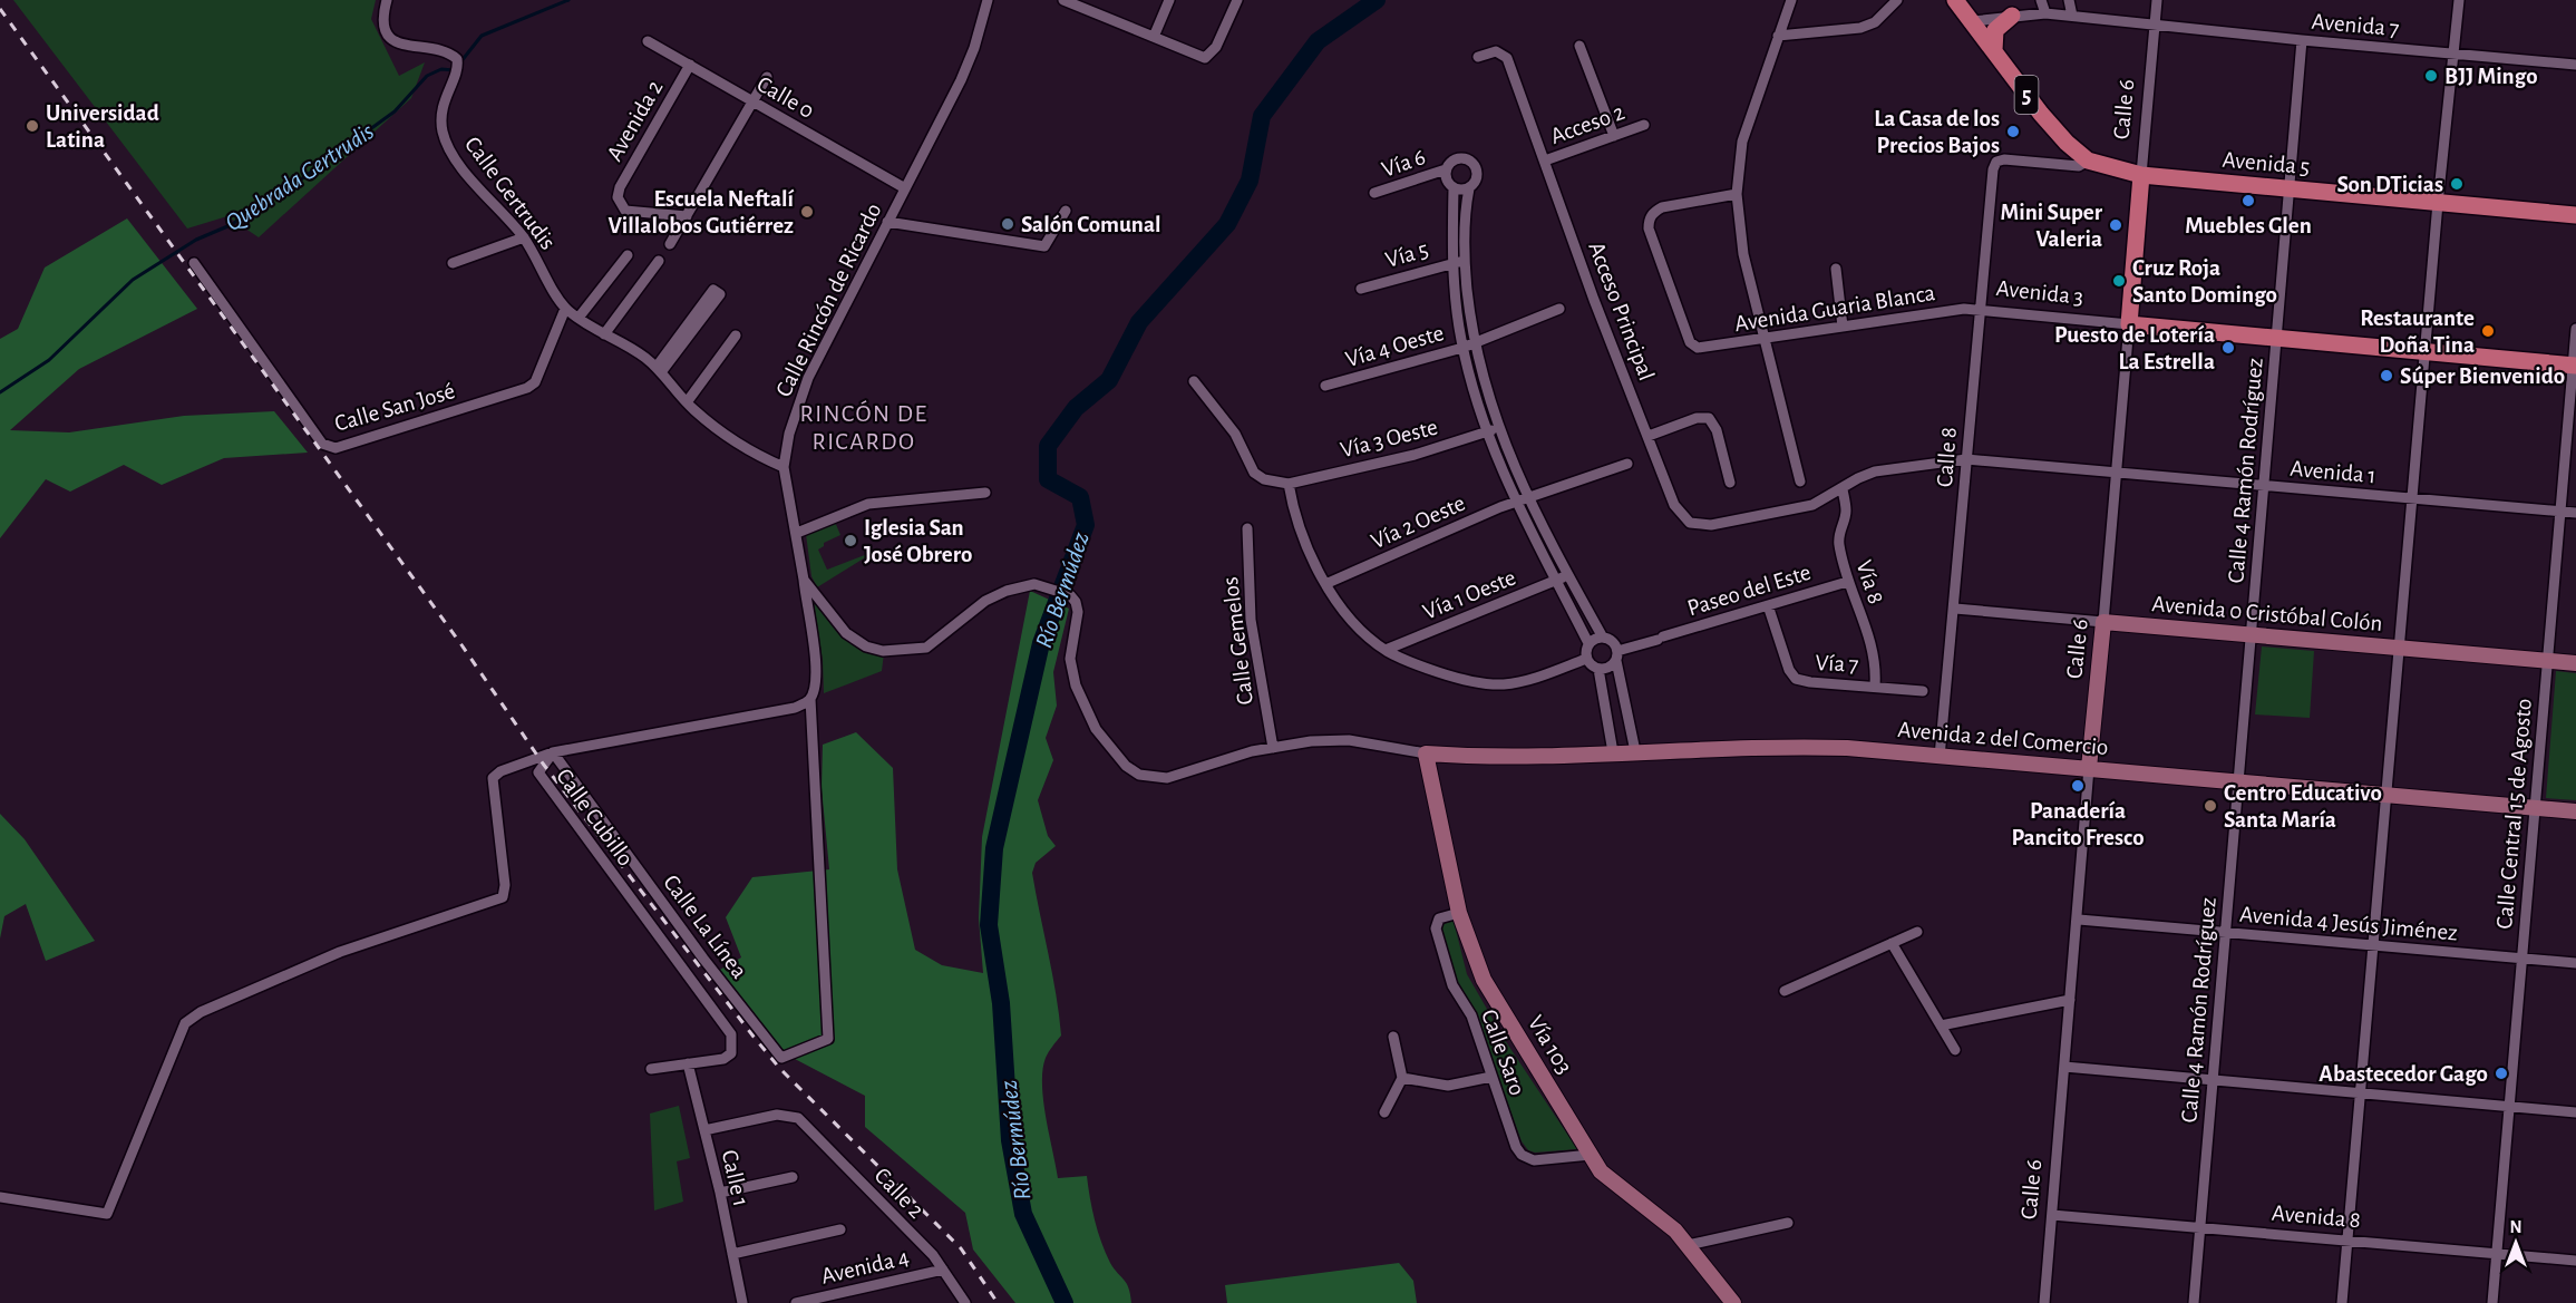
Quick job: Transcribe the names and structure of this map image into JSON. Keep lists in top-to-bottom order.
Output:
{
  "streets": {
    "main road": [
      "5",
      "Calle 6",
      "Avenida 5",
      "Avenida 3",
      "Avenida 0 Cristóbal Colón",
      "Avenida 2 del Comercio",
      "Vía 103"
    ],
    "street": [
      "Avenida 7",
      "Calle 0",
      "Avenida 2",
      "Acceso 2",
      "Vía 6",
      "Calle Gertrudis",
      "Vía 5",
      "Calle Rincón de Ricardo",
      "Avenida Guaria Blanca",
      "Acceso Principal",
      "Vía 4 Oeste",
      "Calle San José",
      "Vía 3 Oeste",
      "Calle 8",
      "Calle 4 Ramón Rodríguez",
      "Avenida 1",
      "Vía 2 Oeste",
      "Vía 8",
      "Paseo del Este",
      "Vía 1 Oeste",
      "Calle Gemelos",
      "Vía 7",
      "Calle Central 15 de Agosto",
      "Calle Cubillo",
      "Avenida 4 Jesús Jiménez",
      "Calle La Línea",
      "Calle Saro",
      "Calle 1",
      "Calle 2",
      "Avenida 8",
      "Avenida 4"
    ]
  },
  "crossings": [
    ["Avenida 7", "5"],
    ["Avenida 7", "Calle 6"],
    ["Avenida 7", "Calle 4 Ramón Rodríguez"],
    ["5", "Avenida 5"],
    ["Calle 0", "Avenida 2"],
    ["Calle 0", "Calle Rincón de Ricardo"],
    ["Calle 6", "Avenida 5"],
    ["Calle 6", "Avenida 3"],
    ["Calle 6", "Avenida 1"],
    ["Calle 6", "Avenida 0 Cristóbal Colón"],
    ["Calle 6", "Avenida 2 del Comercio"],
    ["Calle 6", "Avenida 4 Jesús Jiménez"],
    ["Calle 6", "Avenida 8"],
    ["Acceso 2", "Acceso Principal"],
    ["Avenida 5", "Calle 8"],
    ["Avenida 5", "Calle 4 Ramón Rodríguez"],
    ["Calle Gertrudis", "Calle Rincón de Ricardo"],
    ["Calle Gertrudis", "Calle San José"],
    ["Avenida 3", "Avenida Guaria Blanca"],
    ["Avenida 3", "Calle 8"],
    ["Avenida 3", "Calle 4 Ramón Rodríguez"],
    ["Avenida 3", "Calle Central 15 de Agosto"],
    ["Avenida Guaria Blanca", "Calle 8"],
    ["Acceso Principal", "Avenida 1"],
    ["Calle 8", "Avenida 1"],
    ["Calle 8", "Avenida 0 Cristóbal Colón"],
    ["Calle 8", "Avenida 2 del Comercio"],
    ["Calle 4 Ramón Rodríguez", "Avenida 1"],
    ["Calle 4 Ramón Rodríguez", "Avenida 0 Cristóbal Colón"],
    ["Calle 4 Ramón Rodríguez", "Avenida 2 del Comercio"],
    ["Calle 4 Ramón Rodríguez", "Avenida 4 Jesús Jiménez"],
    ["Calle 4 Ramón Rodríguez", "Avenida 8"],
    ["Avenida 1", "Vía 8"],
    ["Avenida 1", "Calle Central 15 de Agosto"],
    ["Vía 8", "Paseo del Este"],
    ["Vía 8", "Vía 7"],
    ["Paseo del Este", "Vía 7"],
    ["Avenida 0 Cristóbal Colón", "Calle Central 15 de Agosto"],
    ["Avenida 2 del Comercio", "Calle Central 15 de Agosto"],
    ["Avenida 2 del Comercio", "Vía 103"],
    ["Calle Central 15 de Agosto", "Avenida 4 Jesús Jiménez"],
    ["Calle Central 15 de Agosto", "Avenida 8"],
    ["Calle Cubillo", "Calle La Línea"],
    ["Calle Cubillo", "Calle 1"],
    ["Vía 103", "Calle Saro"],
    ["Calle 1", "Calle 2"],
    ["Calle 2", "Avenida 4"]
  ],
  "districts": ["RINCÓN DE RICARDO"],
  "water": ["Quebrada Gertrudis", "Río Bermúdez"],
  "places": [
    "BJJ Mingo",
    "Universidad Latina",
    "La Casa de los Precios Bajos",
    "Son DTicias",
    "Muebles Glen",
    "Escuela Neftalí Villalobos Gutiérrez",
    "Salón Comunal",
    "Mini Super Valeria",
    "Cruz Roja Santo Domingo",
    "Restaurante Doña Tina",
    "Puesto de Lotería La Estrella",
    "Súper Bienvenido",
    "Iglesia San José Obrero",
    "Panadería Pancito Fresco",
    "Centro Educativo Santa María",
    "Abastecedor Gago"
  ],
  "north": "top"
}
